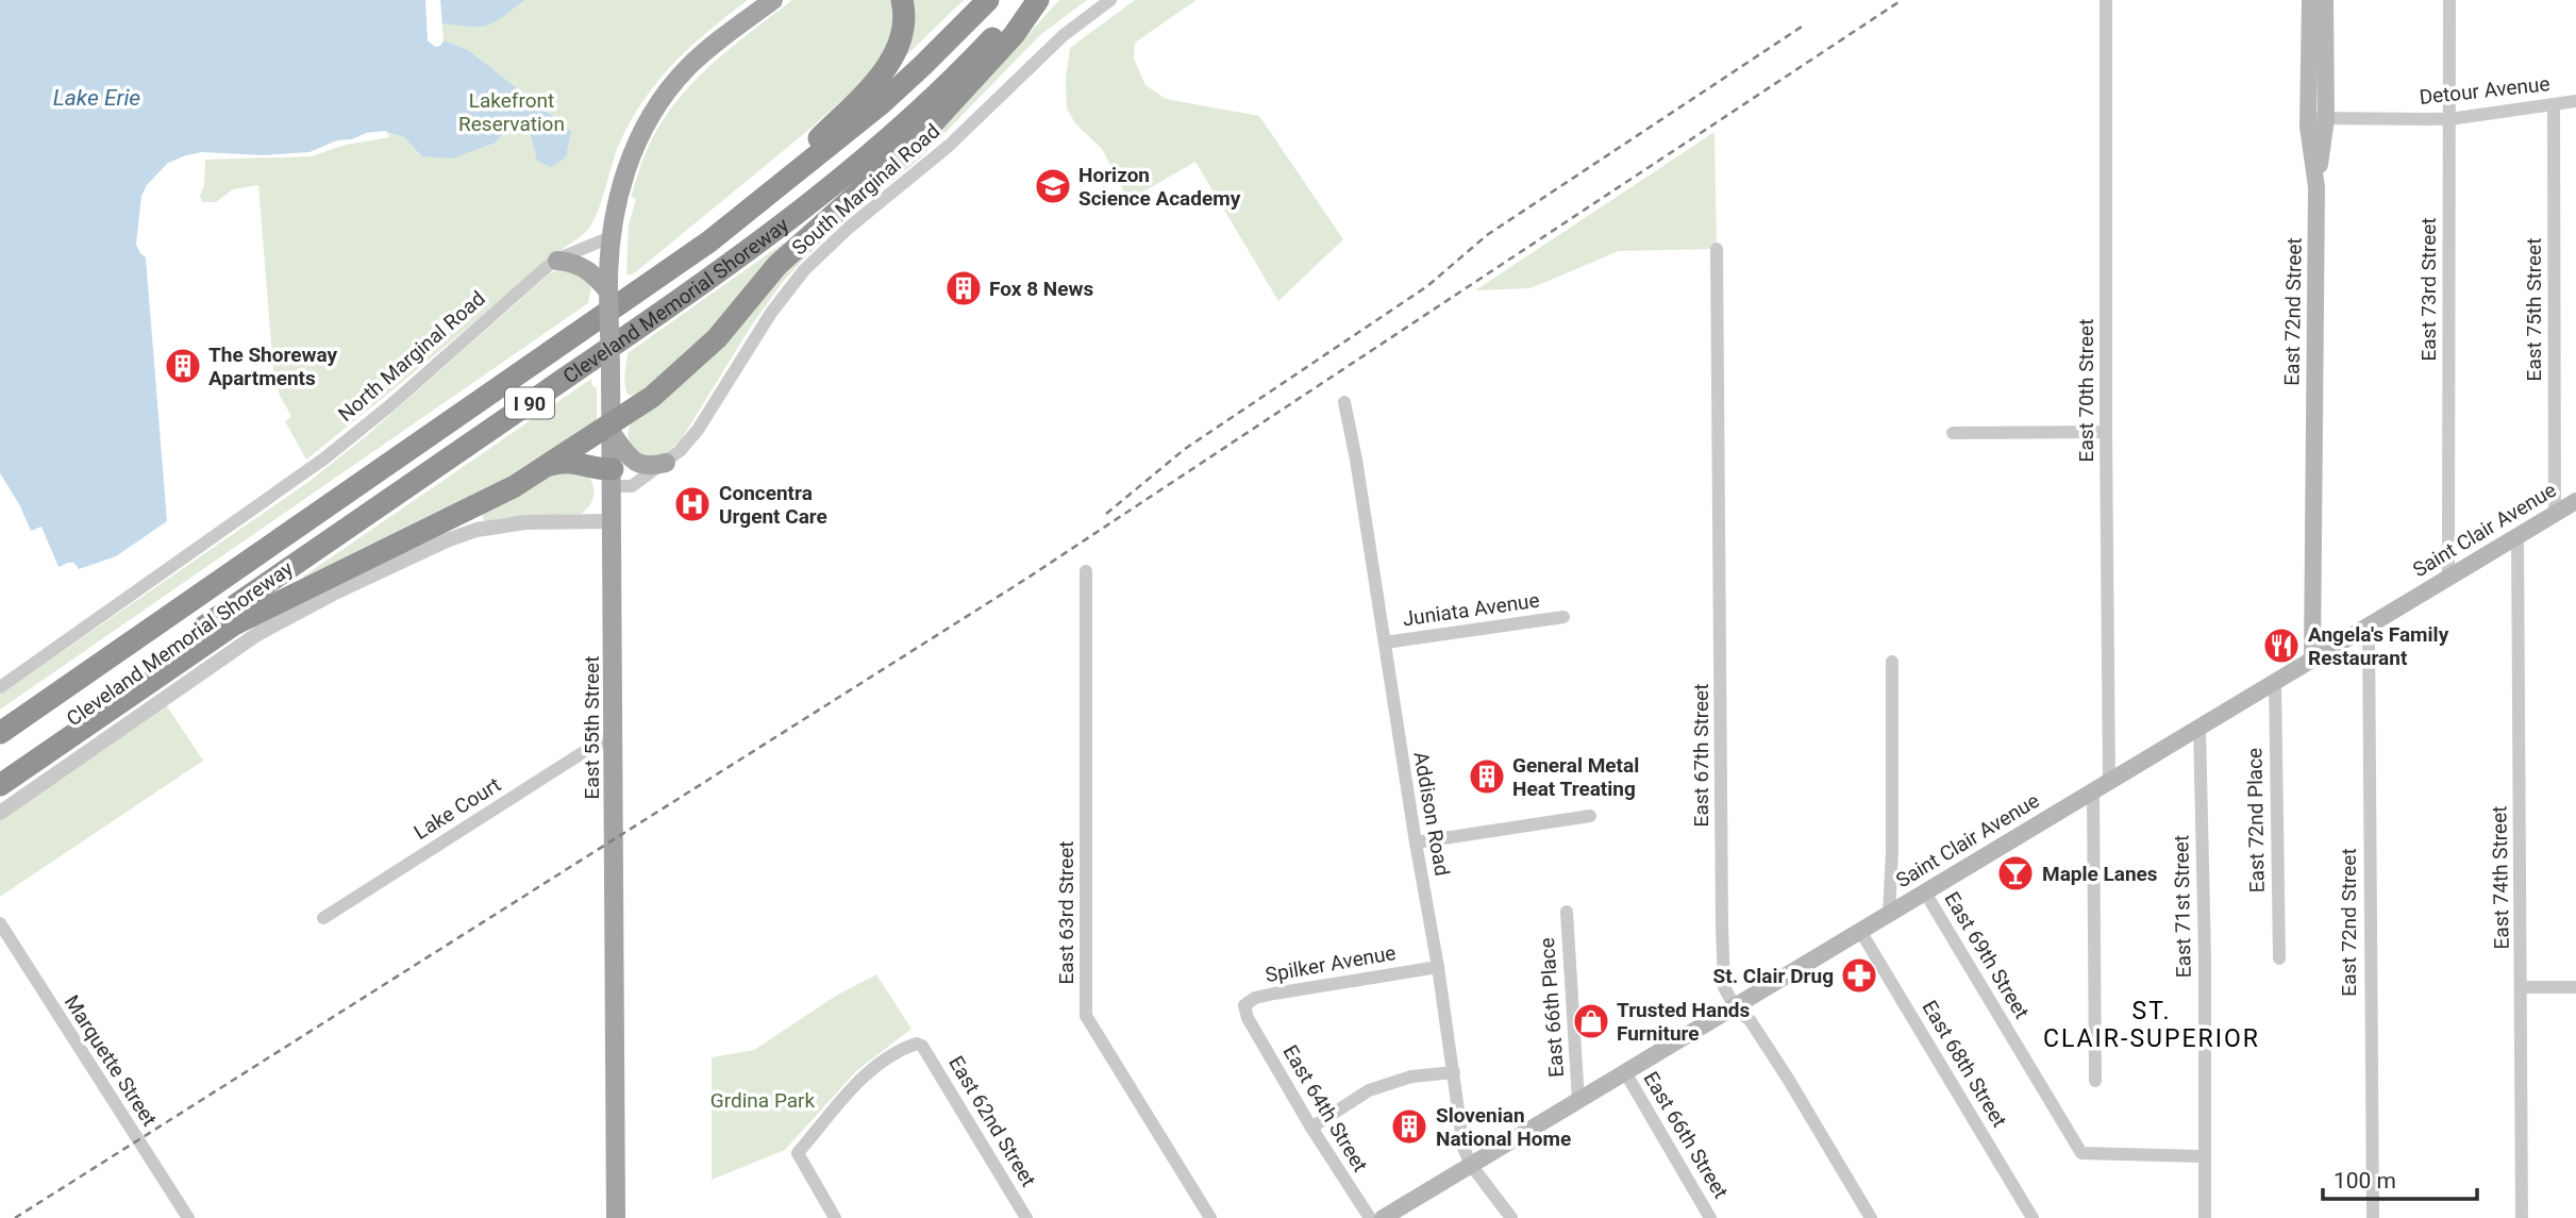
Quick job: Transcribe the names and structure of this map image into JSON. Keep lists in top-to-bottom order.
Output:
{
  "streets": {
    "highway": ["Cleveland Memorial Shoreway", "I 90"],
    "main road": ["East 72nd Street", "Saint Clair Avenue", "East 55th Street"],
    "street": [
      "Detour Avenue",
      "South Marginal Road",
      "East 73rd Street",
      "East 75th Street",
      "North Marginal Road",
      "East 70th Street",
      "Juniata Avenue",
      "East 67th Street",
      "Lake Court",
      "Addison Road",
      "East 72nd Place",
      "East 74th Street",
      "East 71st Street",
      "East 63rd Street",
      "East 69th Street",
      "Spilker Avenue",
      "East 66th Place",
      "Marquette Street",
      "East 68th Street",
      "East 64th Street",
      "East 62nd Street",
      "East 66th Street"
    ]
  },
  "crossings": [
    ["Detour Avenue", "East 73rd Street"],
    ["Detour Avenue", "East 75th Street"],
    ["Detour Avenue", "East 72nd Street"],
    ["South Marginal Road", "East 55th Street"],
    ["East 73rd Street", "Saint Clair Avenue"],
    ["East 75th Street", "Saint Clair Avenue"],
    ["East 72nd Street", "Saint Clair Avenue"],
    ["North Marginal Road", "East 55th Street"],
    ["East 70th Street", "Saint Clair Avenue"],
    ["Saint Clair Avenue", "East 67th Street"],
    ["Saint Clair Avenue", "Addison Road"],
    ["Saint Clair Avenue", "East 72nd Place"],
    ["Saint Clair Avenue", "East 74th Street"],
    ["Saint Clair Avenue", "East 71st Street"],
    ["Saint Clair Avenue", "East 69th Street"],
    ["Saint Clair Avenue", "East 66th Place"],
    ["Saint Clair Avenue", "East 68th Street"],
    ["Saint Clair Avenue", "East 66th Street"],
    ["Juniata Avenue", "Addison Road"],
    ["East 55th Street", "Lake Court"],
    ["Addison Road", "Spilker Avenue"],
    ["East 71st Street", "East 69th Street"],
    ["Spilker Avenue", "East 64th Street"]
  ],
  "districts": ["ST. CLAIR-SUPERIOR"],
  "water": ["Lake Erie"],
  "parks": ["Lakefront Reservation", "Grdina Park"],
  "places": {
    "school or university": ["Horizon Science Academy"],
    "building": [
      "Fox 8 News",
      "The Shoreway Apartments",
      "General Metal Heat Treating",
      "Slovenian National Home"
    ],
    "hospital": ["Concentra Urgent Care"],
    "restaurant": ["Angela's Family Restaurant"],
    "bar": ["Maple Lanes"],
    "pharmacy": ["St. Clair Drug"],
    "shop": ["Trusted Hands Furniture"]
  },
  "scale_bar": "100 m"
}
